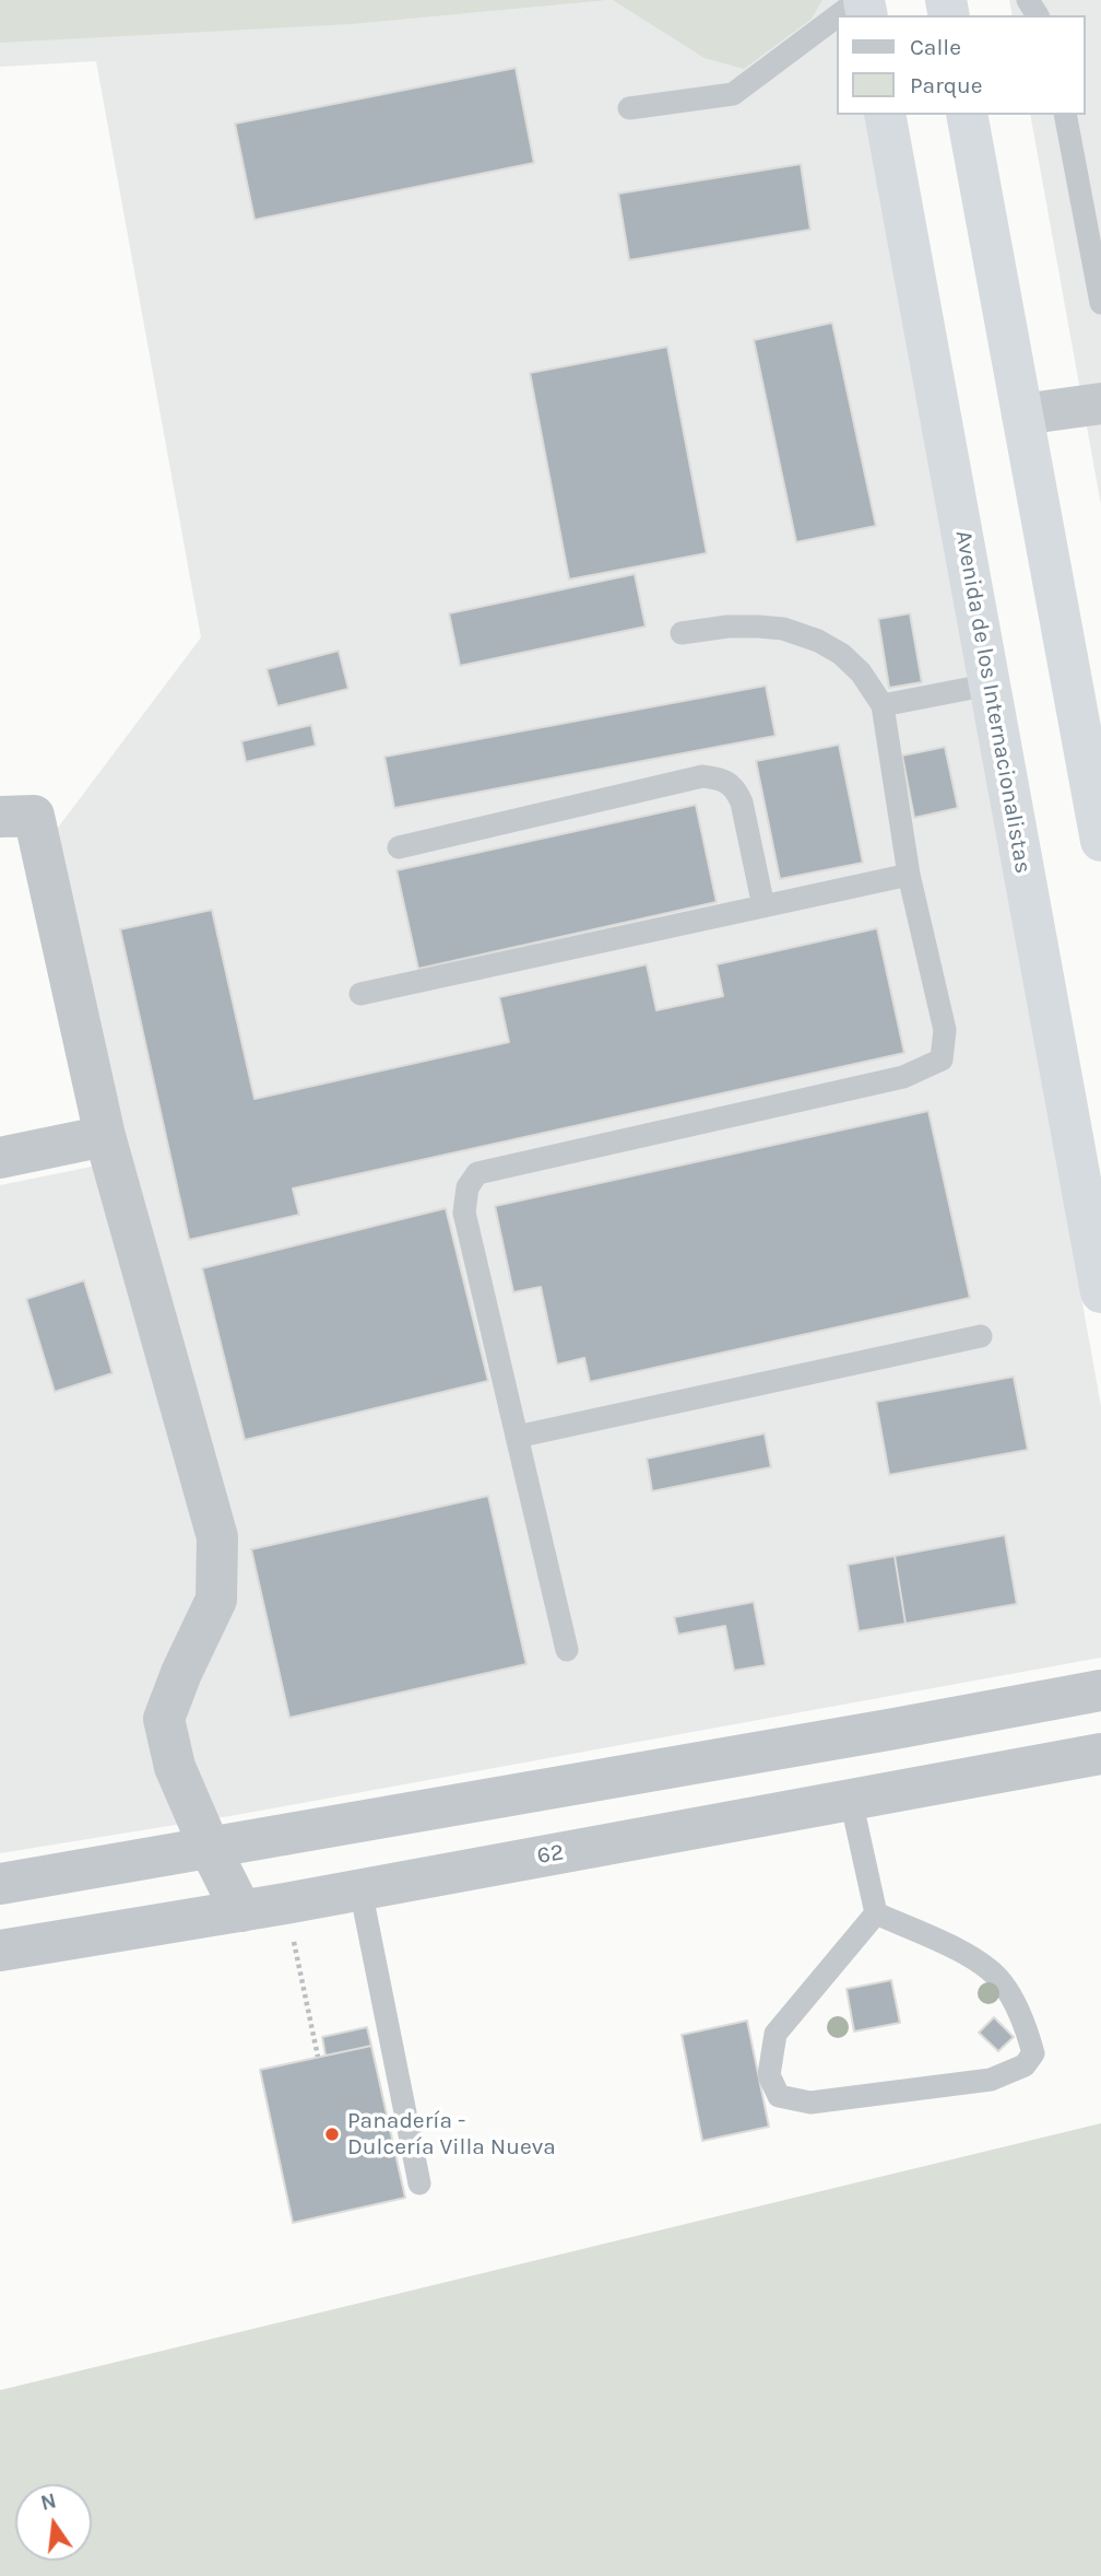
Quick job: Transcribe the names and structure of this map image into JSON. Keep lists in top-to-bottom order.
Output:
{
  "streets": {
    "highway": ["Avenida de los Internacionalistas"],
    "street": ["62"]
  },
  "places": ["Panadería - Dulcería Villa Nueva"],
  "legend": ["Calle", "Parque"],
  "north": "top"
}
